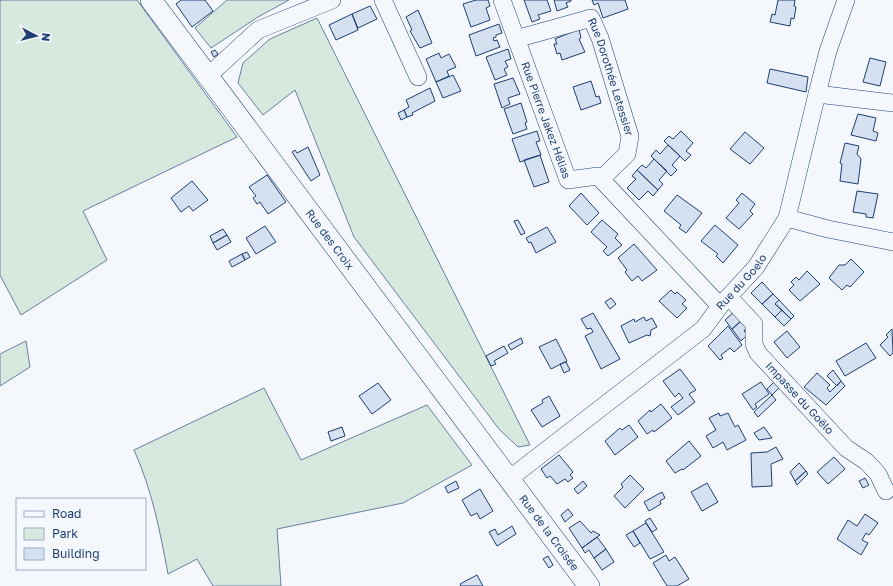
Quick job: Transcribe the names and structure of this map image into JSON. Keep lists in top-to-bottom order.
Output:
{
  "streets": {
    "main road": ["Rue des Croix", "Rue de la Croisée"],
    "street": [
      "Rue Dorothée Letessier",
      "Rue Pierre Jakez Hélias",
      "Rue du Goelo",
      "Impasse du Goëlo"
    ]
  },
  "crossings": [
    ["Rue Dorothée Letessier", "Rue Pierre Jakez Hélias"],
    ["Rue des Croix", "Rue du Goelo"],
    ["Rue des Croix", "Rue de la Croisée"],
    ["Rue du Goelo", "Impasse du Goëlo"],
    ["Rue du Goelo", "Rue de la Croisée"]
  ],
  "legend": ["Road", "Park", "Building"],
  "north": "right"
}
